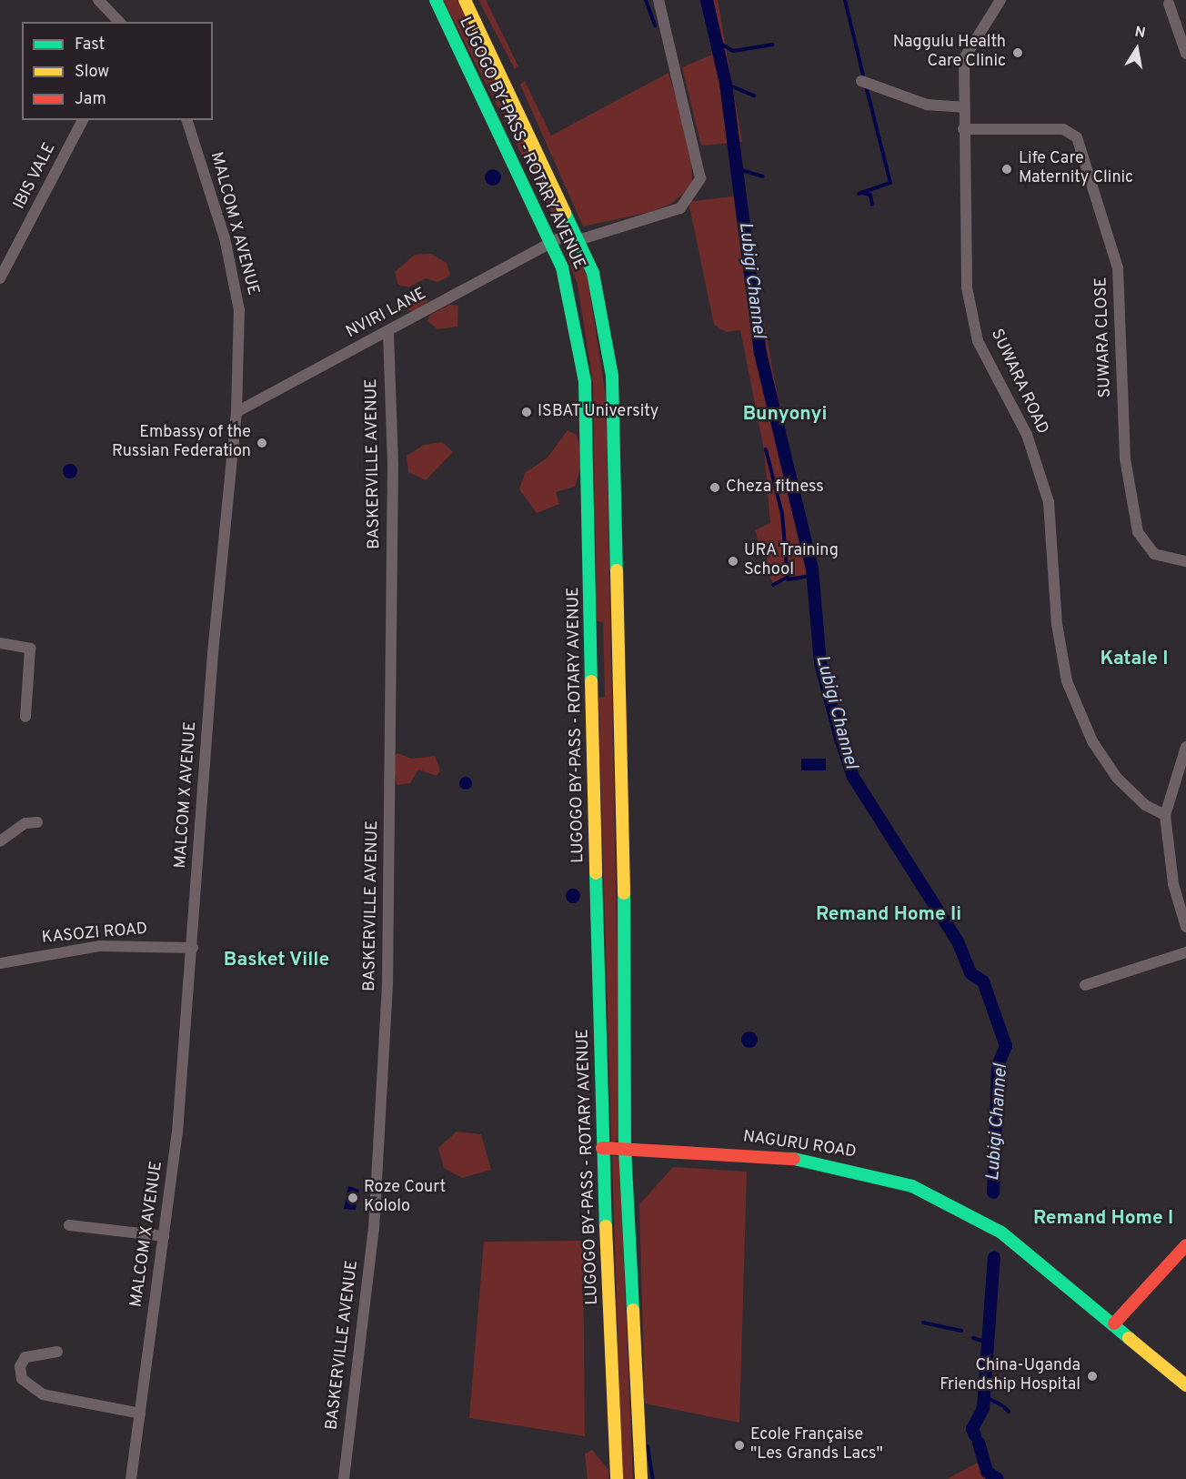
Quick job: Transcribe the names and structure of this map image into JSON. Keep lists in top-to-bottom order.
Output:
{
  "streets": {
    "main road": ["LUGOGO BY-PASS - ROTARY AVENUE", "NAGURU ROAD"],
    "street": [
      "IBIS VALE",
      "MALCOM X AVENUE",
      "NVIRI LANE",
      "SUWARA CLOSE",
      "SUWARA ROAD",
      "BASKERVILLE AVENUE",
      "KASOZI ROAD"
    ]
  },
  "crossings": [
    ["LUGOGO BY-PASS - ROTARY AVENUE", "NVIRI LANE"],
    ["LUGOGO BY-PASS - ROTARY AVENUE", "NAGURU ROAD"],
    ["MALCOM X AVENUE", "NVIRI LANE"],
    ["MALCOM X AVENUE", "KASOZI ROAD"],
    ["NVIRI LANE", "BASKERVILLE AVENUE"],
    ["SUWARA CLOSE", "SUWARA ROAD"]
  ],
  "districts": [
    "Bunyonyi",
    "Katale I",
    "Remand Home Ii",
    "Basket Ville",
    "Remand Home I"
  ],
  "water": ["Lubigi Channel"],
  "places": [
    "Naggulu Health Care Clinic",
    "Life Care Maternity Clinic",
    "ISBAT University",
    "Embassy of the Russian Federation",
    "Cheza fitness",
    "URA Training School",
    "Roze Court Kololo",
    "China-Uganda Friendship Hospital",
    "Ecole Française \"Les Grands Lacs\""
  ],
  "legend": ["Fast", "Slow", "Jam"],
  "north": "top"
}
